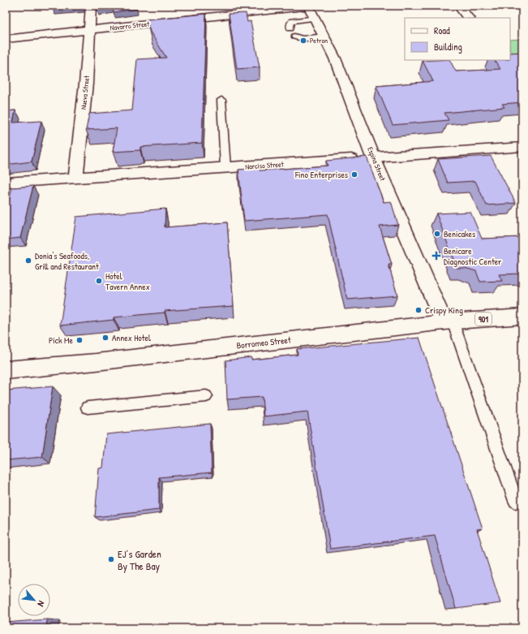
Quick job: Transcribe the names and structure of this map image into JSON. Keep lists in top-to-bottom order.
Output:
{
  "streets": {
    "street": [
      "Navarro Street",
      "Nueva Street",
      "Espina Street",
      "Narciso Street",
      "901",
      "Borromeo Street"
    ]
  },
  "crossings": [
    ["Navarro Street", "Nueva Street"],
    ["Navarro Street", "Espina Street"],
    ["Nueva Street", "Narciso Street"],
    ["Espina Street", "Narciso Street"],
    ["Espina Street", "Borromeo Street"]
  ],
  "places": {
    "other": [
      "Petron",
      "Fino Enterprises",
      "Benicakes",
      "Donia's Seafoods, Grill and Restaurant",
      "Hotel Tavern Annex",
      "Crispy King",
      "Annex Hotel",
      "Pick Me",
      "EJ’s Garden By The Bay"
    ],
    "health": ["Benicare Diagnostic Center"]
  },
  "legend": ["Road", "Building"],
  "north": "bottom right"
}
